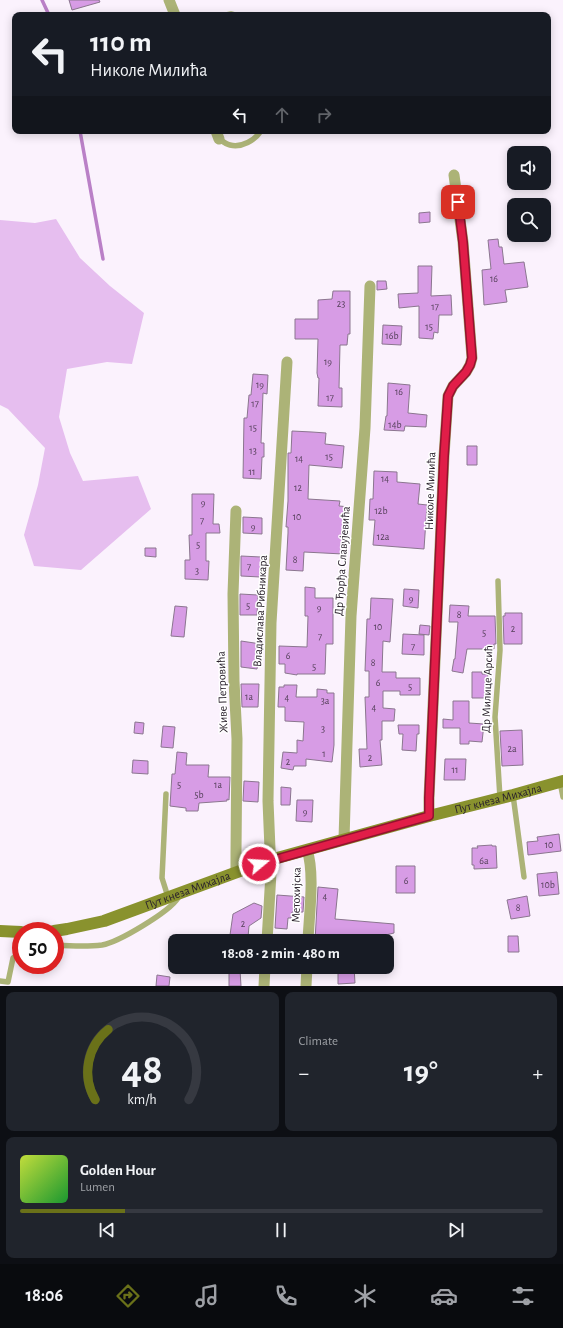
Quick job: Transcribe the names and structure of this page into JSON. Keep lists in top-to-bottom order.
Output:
{
  "streets": {
    "main road": ["Пут кнеза Михајла"],
    "street": [
      "Николе Милића",
      "Др Ђорђа Славујевића",
      "Владислава Рибникара",
      "Живе Петровића",
      "Метохијска"
    ],
    "lane": ["Др Милице Арсић"]
  },
  "crossings": [
    ["Николе Милића", "Пут кнеза Михајла"],
    ["Др Ђорђа Славујевића", "Пут кнеза Михајла"],
    ["Владислава Рибникара", "Пут кнеза Михајла"],
    ["Др Милице Арсић", "Пут кнеза Михајла"],
    ["Живе Петровића", "Пут кнеза Михајла"],
    ["Пут кнеза Михајла", "Метохијска"]
  ],
  "house_numbers": [
    "16",
    "23",
    "17",
    "15",
    "16b",
    "19",
    "19",
    "16",
    "17",
    "17",
    "14b",
    "15",
    "13",
    "15",
    "14",
    "11",
    "14",
    "12",
    "9",
    "12b",
    "10",
    "7",
    "9",
    "12a",
    "5",
    "8",
    "7",
    "3",
    "9",
    "5",
    "9",
    "8",
    "10",
    "2",
    "5",
    "7",
    "7",
    "6",
    "8",
    "5",
    "6",
    "5",
    "1a",
    "4",
    "3a",
    "4",
    "3",
    "2a",
    "1",
    "2",
    "2",
    "11",
    "5",
    "1a",
    "5b",
    "9",
    "10",
    "6a",
    "6",
    "10b",
    "4",
    "8",
    "2"
  ],
  "page": {
    "turn": ["110 m", "Николе Милића"],
    "limit": "50",
    "trip": "18:08 · 2 min · 480 m",
    "tile": "Climate",
    "heat": ["−", "19°", "+"],
    "song": ["Golden Hour", "Lumen"],
    "tabs": "18:06",
    "gauge": ["48", "km/h"]
  }
}
